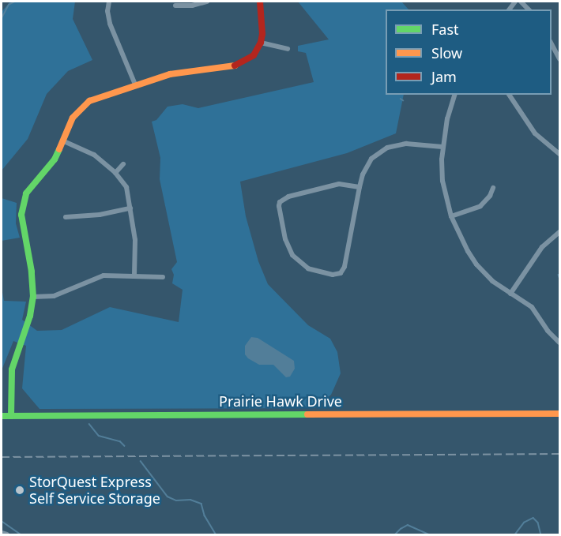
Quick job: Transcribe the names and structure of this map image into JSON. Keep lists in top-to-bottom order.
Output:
{
  "streets": {
    "street": ["Prairie Hawk Drive"]
  },
  "places": ["StorQuest Express Self Service Storage"],
  "legend": ["Fast", "Slow", "Jam"]
}
